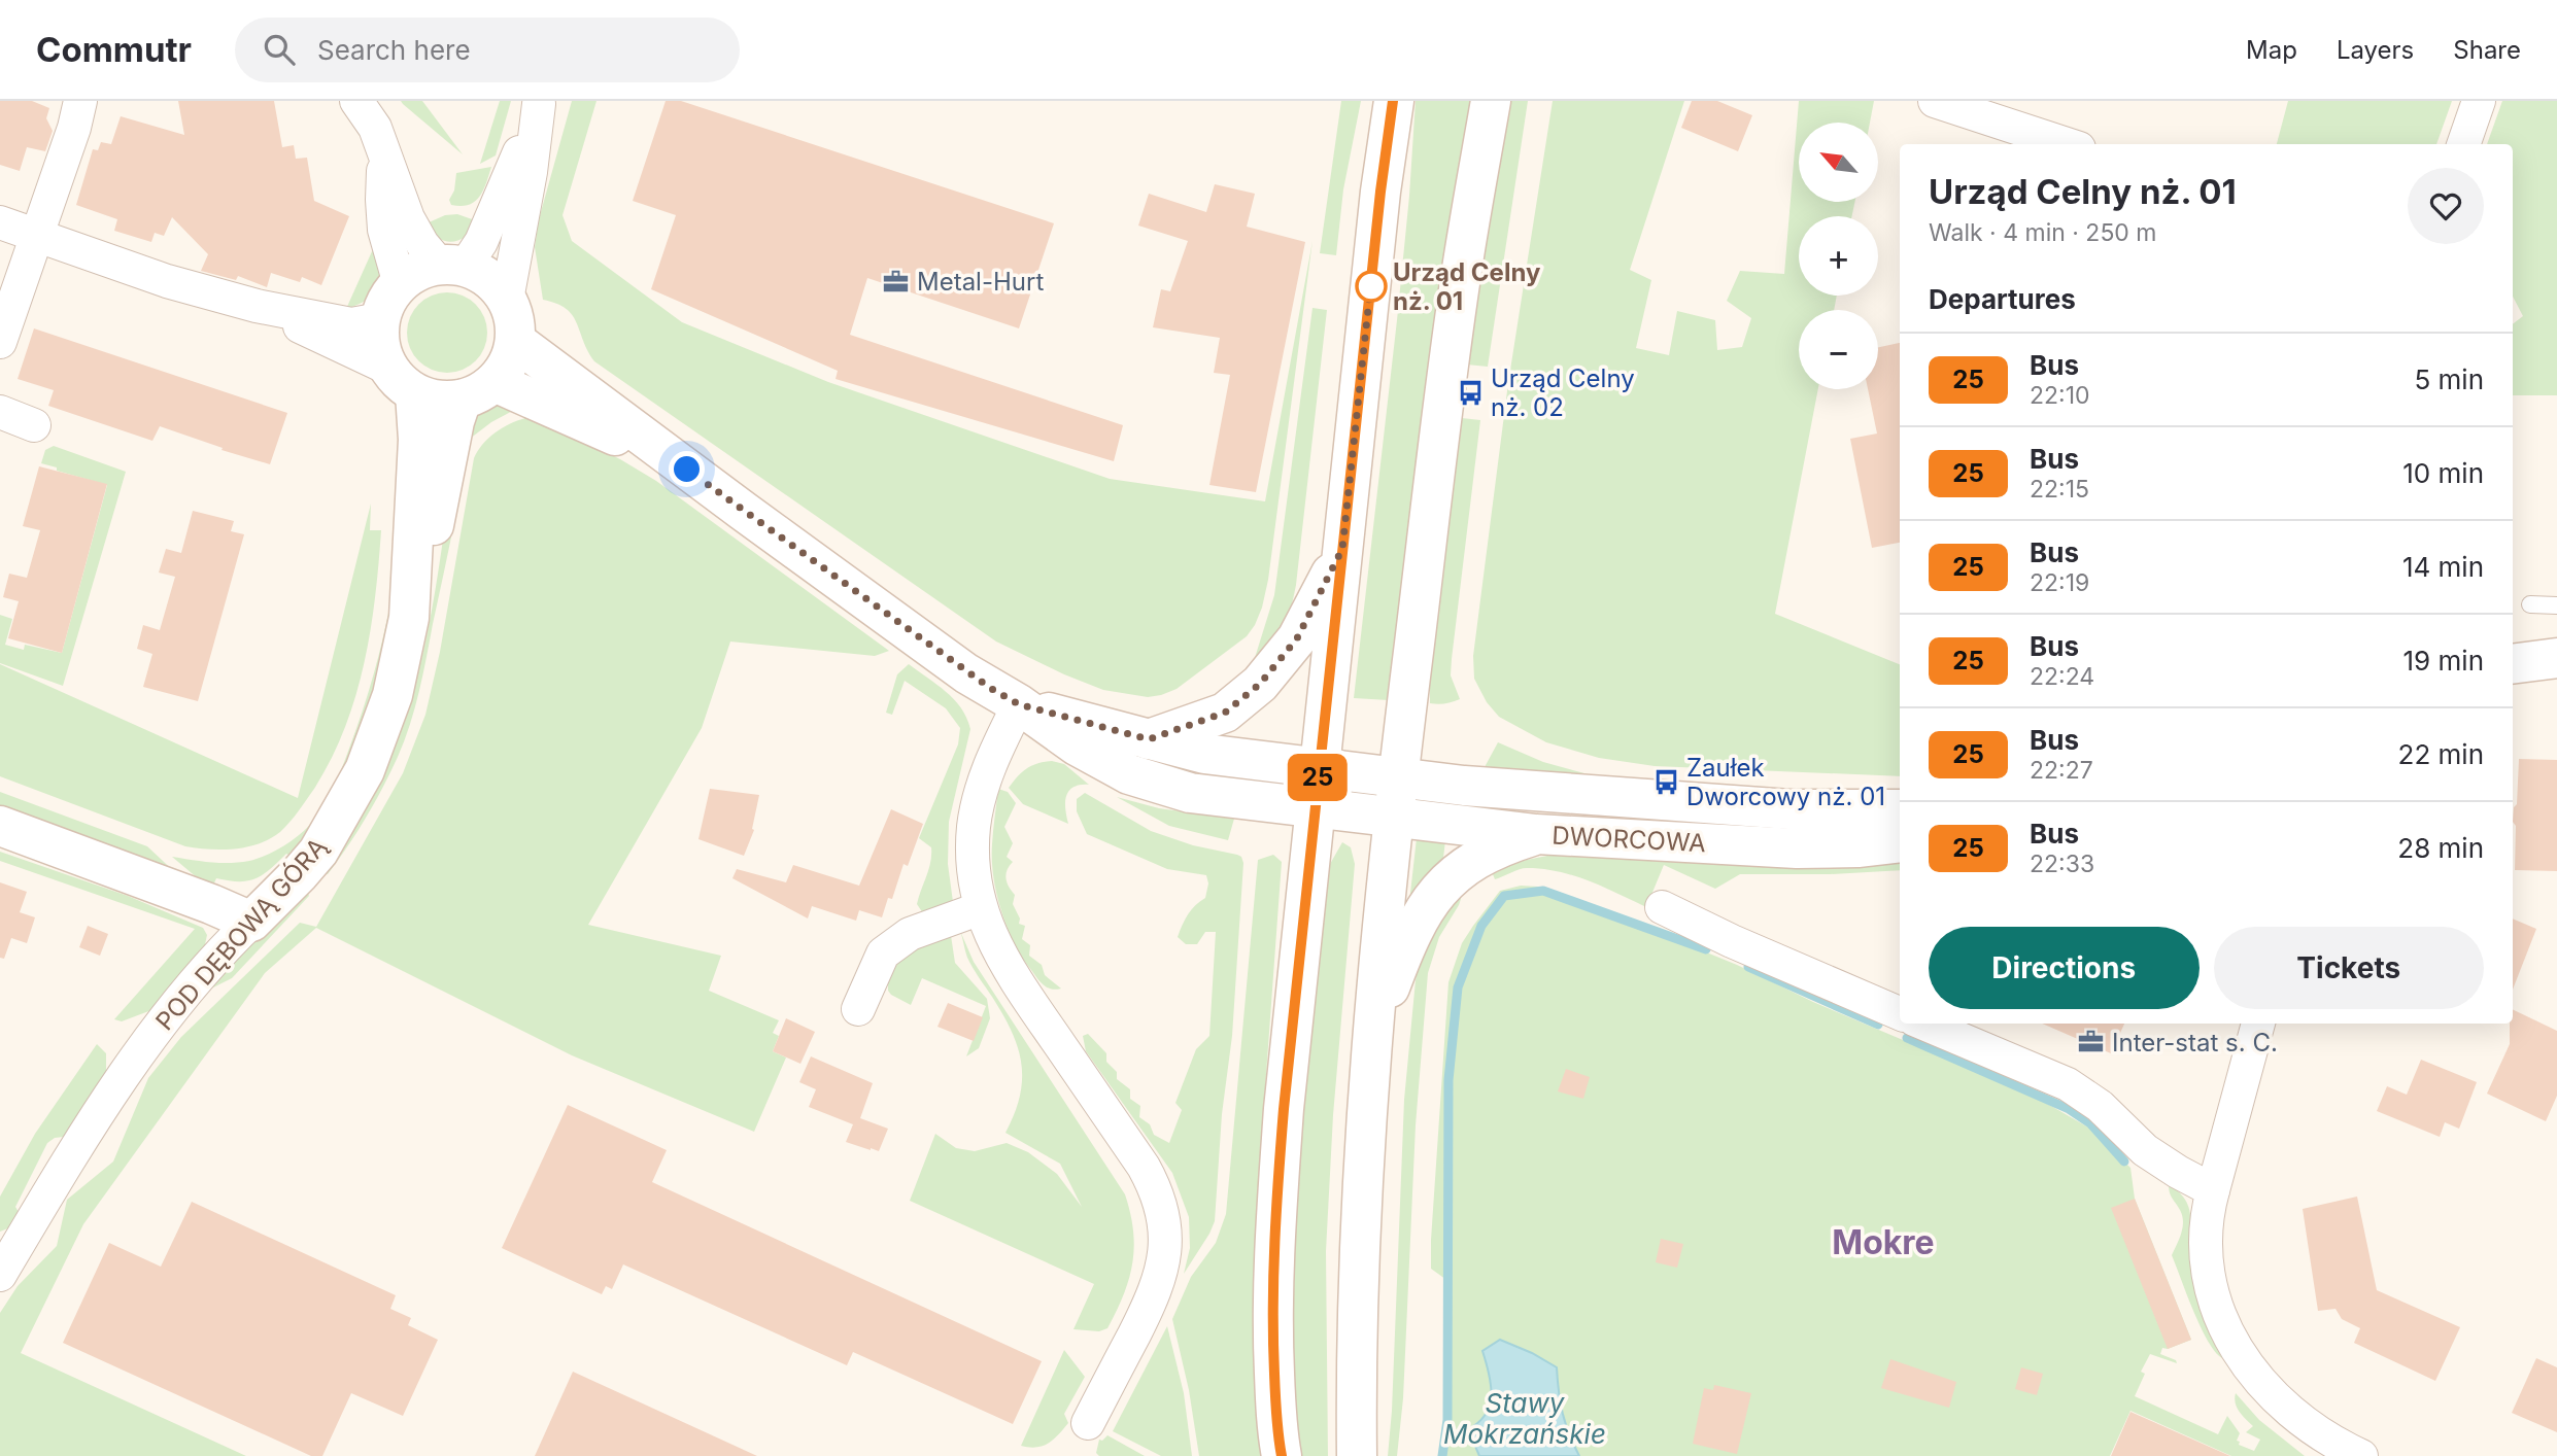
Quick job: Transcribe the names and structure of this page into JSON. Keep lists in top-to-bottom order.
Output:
{
  "streets": {
    "street": ["DWORCOWA", "POD DĘBOWĄ GÓRĄ"]
  },
  "districts": ["Mokre"],
  "water": ["Stawy Mokrzańskie"],
  "places": {
    "office": ["Metal-Hurt", "Inter-stat s. C."],
    "other": ["Urząd Celny nż. 01"],
    "bus stop": ["Urząd Celny nż. 02", "Zaułek Dworcowy nż. 01"]
  },
  "lines": ["bus line 25"],
  "north": "top left",
  "page": {
    "header": "Commutr",
    "search": "Search here",
    "nav": ["Map", "Layers", "Share"],
    "on_map": "25",
    "map_buttons": ["+", "−"],
    "heading": [
      ["Urząd Celny nż. 01", "Walk · 4 min · 250 m"],
      "Departures"
    ],
    "list": [
      {
        "mark": "25",
        "name": "Bus",
        "note": "22:10",
        "value": "5 min"
      },
      {
        "mark": "25",
        "name": "Bus",
        "note": "22:15",
        "value": "10 min"
      },
      {
        "mark": "25",
        "name": "Bus",
        "note": "22:19",
        "value": "14 min"
      },
      {
        "mark": "25",
        "name": "Bus",
        "note": "22:24",
        "value": "19 min"
      },
      {
        "mark": "25",
        "name": "Bus",
        "note": "22:27",
        "value": "22 min"
      },
      {
        "mark": "25",
        "name": "Bus",
        "note": "22:33",
        "value": "28 min"
      }
    ],
    "buttons": ["Directions", "Tickets"]
  }
}
